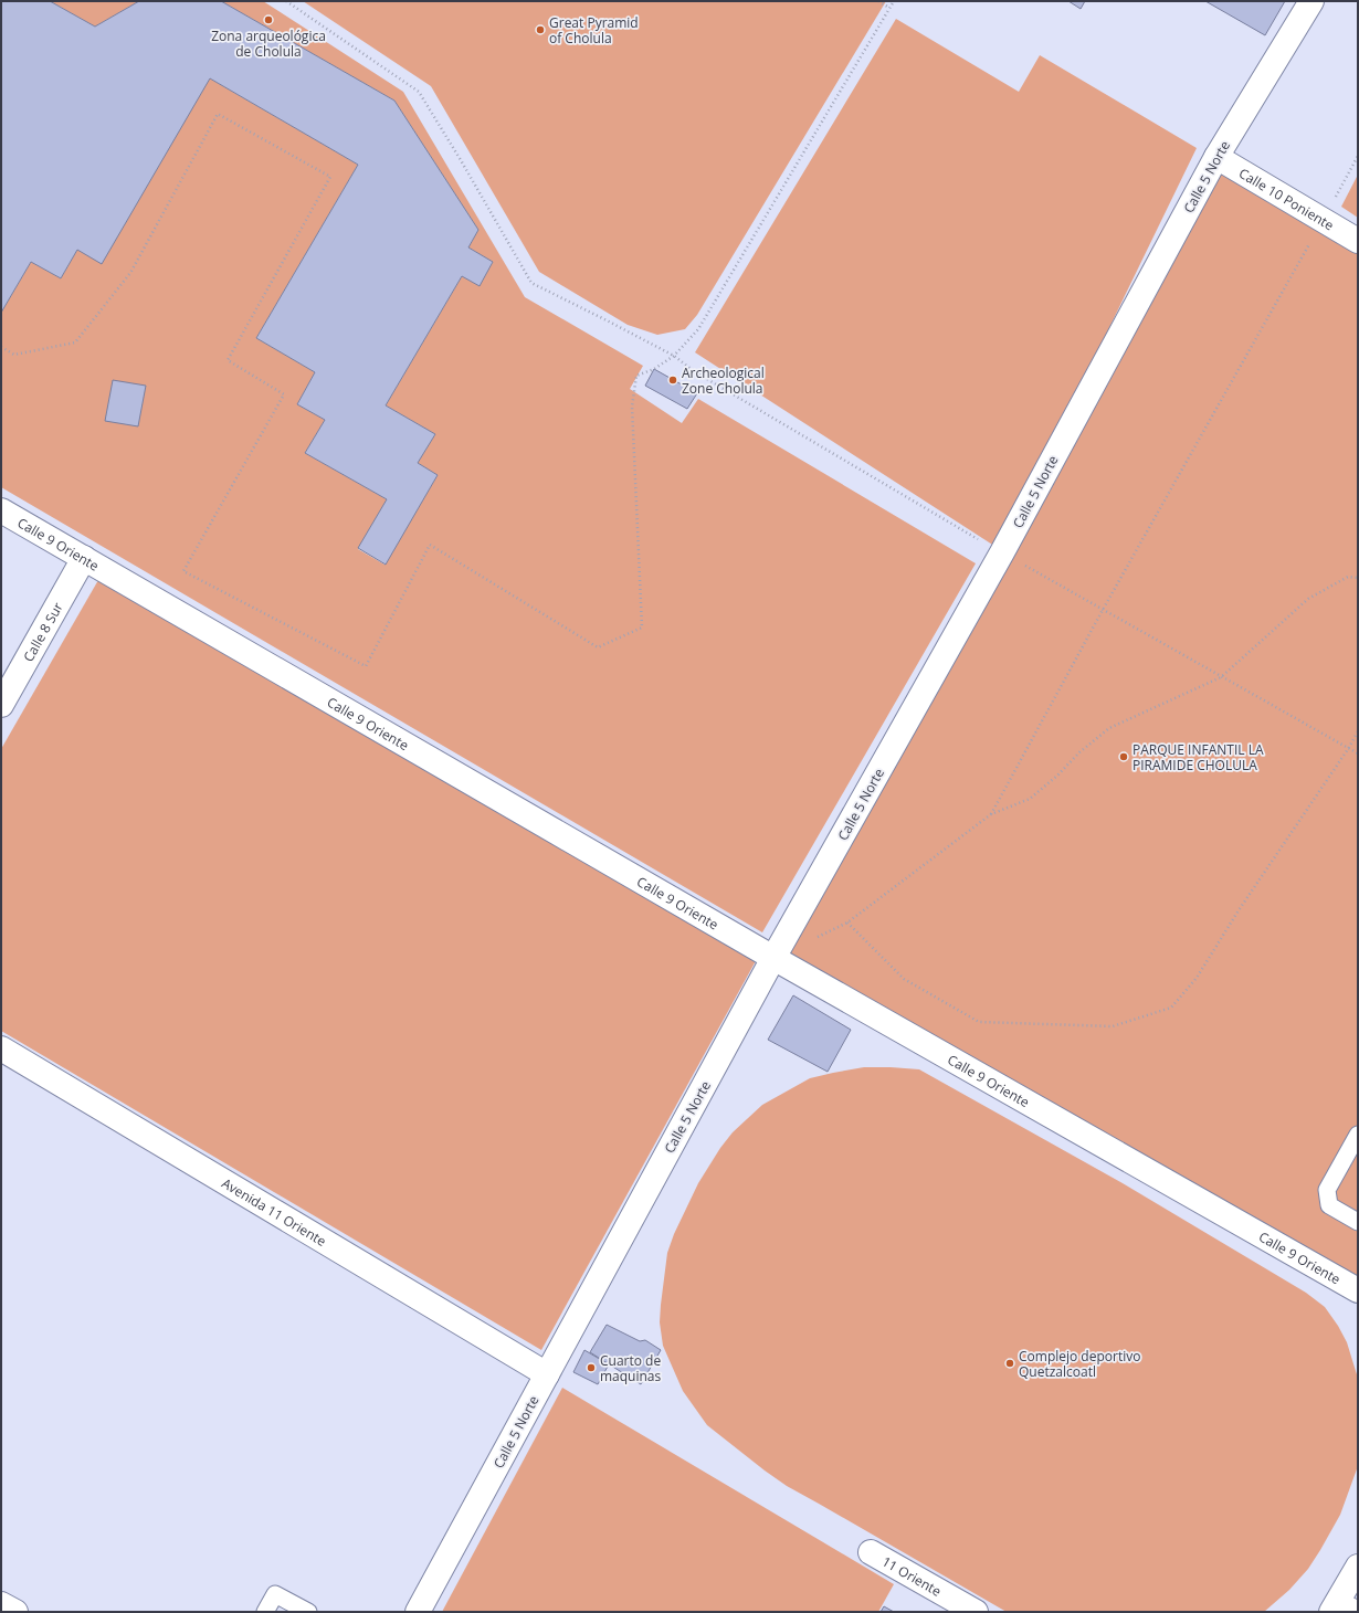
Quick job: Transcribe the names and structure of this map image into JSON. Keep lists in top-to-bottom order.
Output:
{
  "streets": {
    "street": [
      "Calle 5 Norte",
      "Calle 10 Poniente",
      "Calle 9 Oriente",
      "Calle 8 Sur",
      "Avenida 11 Oriente",
      "11 Oriente"
    ]
  },
  "crossings": [
    ["Calle 5 Norte", "Calle 10 Poniente"],
    ["Calle 5 Norte", "Calle 9 Oriente"],
    ["Calle 5 Norte", "Avenida 11 Oriente"],
    ["Calle 9 Oriente", "Calle 8 Sur"]
  ],
  "places": [
    "Zona arqueológica de Cholula",
    "Great Pyramid of Cholula",
    "Archeological Zone Cholula",
    "PARQUE INFANTIL LA PIRAMIDE CHOLULA",
    "Complejo deportivo Quetzalcoatl",
    "Cuarto de maquinas"
  ]
}
